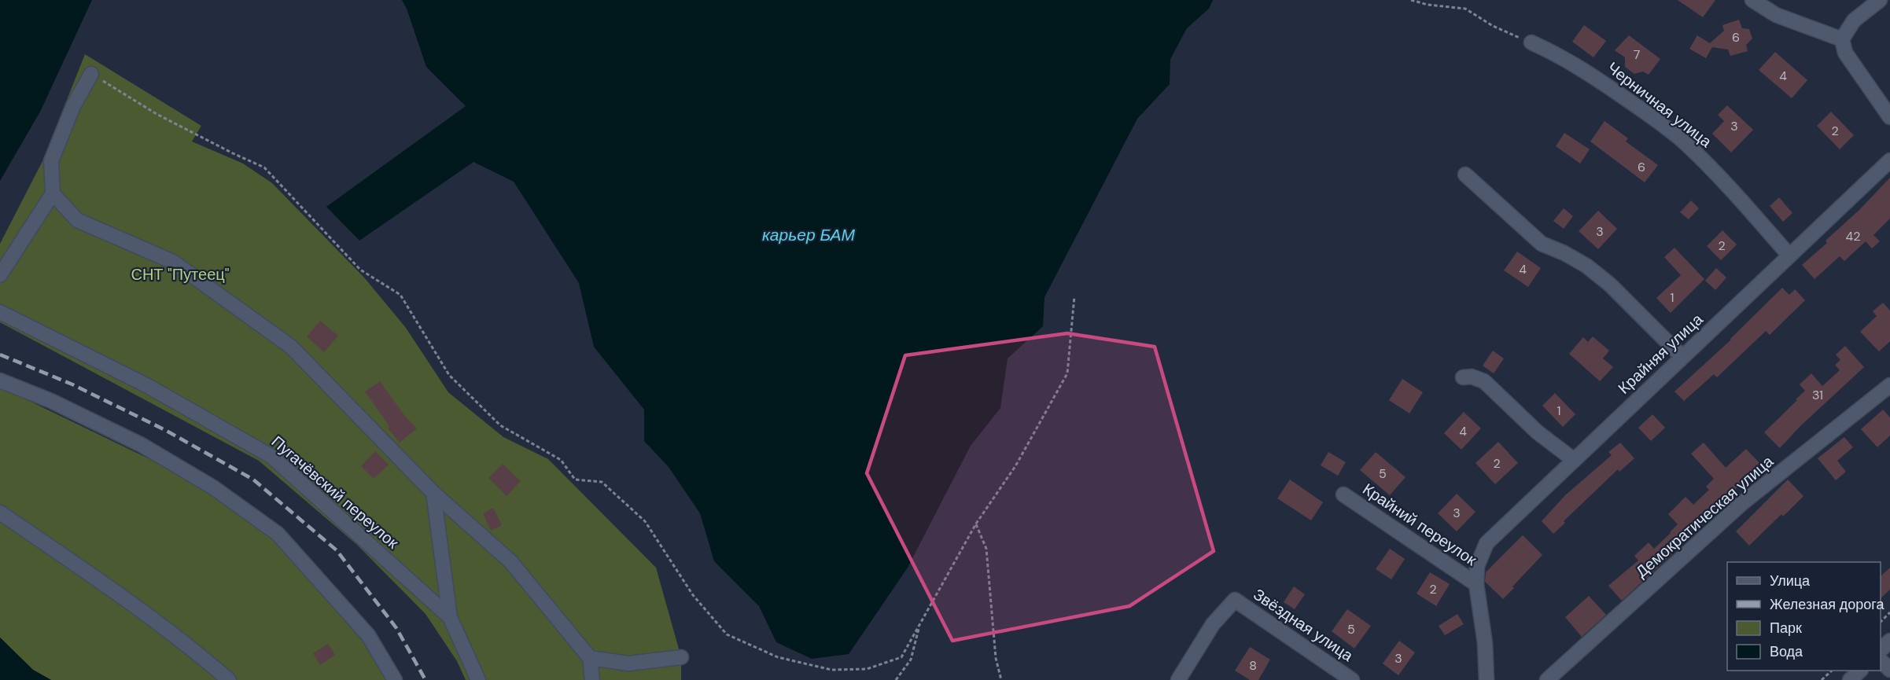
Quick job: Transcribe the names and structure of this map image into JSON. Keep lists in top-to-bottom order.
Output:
{
  "streets": {
    "street": [
      "Черничная улица",
      "Крайняя улица",
      "Пугачёвский переулок",
      "Демократическая улица",
      "Крайний переулок",
      "Звёздная улица"
    ]
  },
  "crossings": [
    ["Черничная улица", "Крайняя улица"],
    ["Крайняя улица", "Крайний переулок"]
  ],
  "water": ["карьер БАМ"],
  "parks": ["СНТ \"Путеец\""],
  "house_numbers": [
    "6",
    "7",
    "4",
    "3",
    "2",
    "6",
    "3",
    "42",
    "2",
    "4",
    "1",
    "31",
    "1",
    "4",
    "2",
    "5",
    "3",
    "2",
    "5",
    "3",
    "8"
  ],
  "legend": [
    "Улица",
    "Железная дорога",
    "Парк",
    "Вода"
  ]
}
